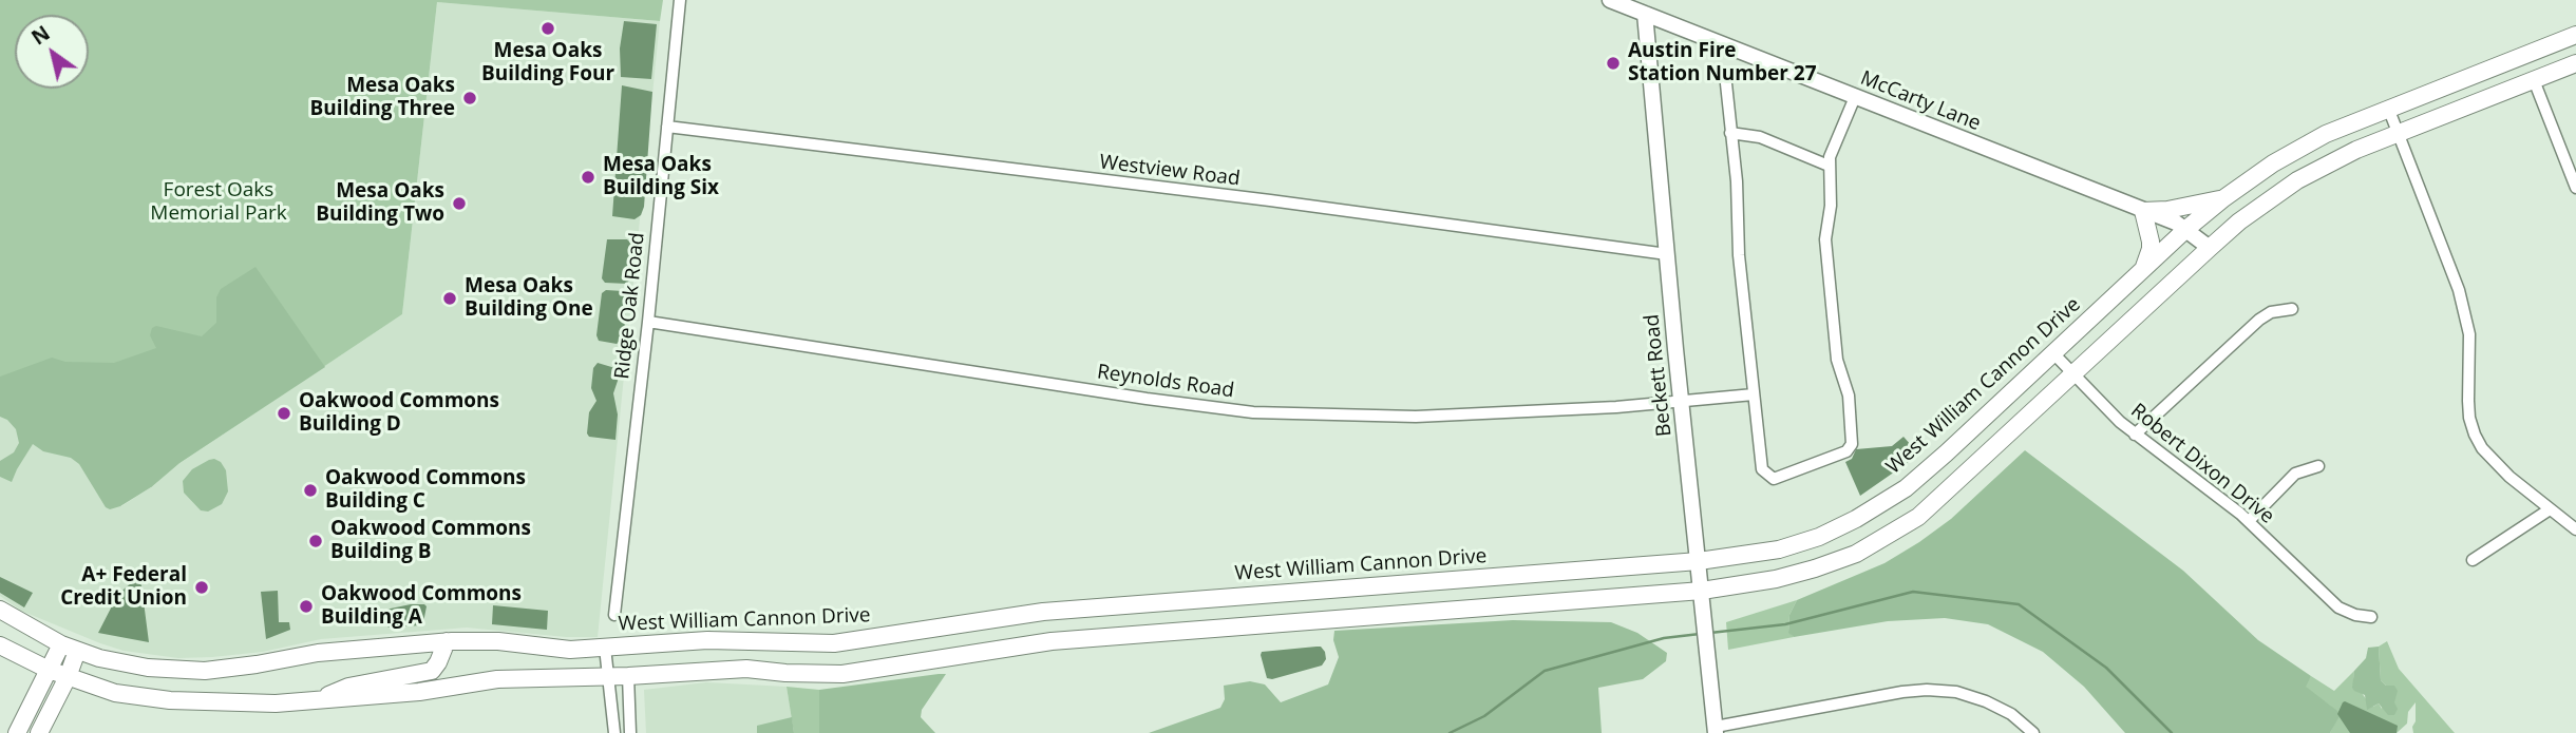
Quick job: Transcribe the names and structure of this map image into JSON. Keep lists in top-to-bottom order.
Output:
{
  "streets": {
    "main road": ["West William Cannon Drive"],
    "street": [
      "McCarty Lane",
      "Westview Road",
      "Ridge Oak Road",
      "Beckett Road",
      "Reynolds Road",
      "Robert Dixon Drive"
    ]
  },
  "crossings": [
    ["McCarty Lane", "Beckett Road"],
    ["McCarty Lane", "West William Cannon Drive"],
    ["Westview Road", "Ridge Oak Road"],
    ["Westview Road", "Beckett Road"],
    ["Ridge Oak Road", "Reynolds Road"],
    ["Beckett Road", "Reynolds Road"],
    ["Beckett Road", "West William Cannon Drive"],
    ["West William Cannon Drive", "Robert Dixon Drive"]
  ],
  "parks": ["Forest Oaks Memorial Park"],
  "places": [
    "Mesa Oaks Building Four",
    "Austin Fire Station Number 27",
    "Mesa Oaks Building Three",
    "Mesa Oaks Building Six",
    "Mesa Oaks Building Two",
    "Mesa Oaks Building One",
    "Oakwood Commons Building D",
    "Oakwood Commons Building C",
    "Oakwood Commons Building B",
    "A+ Federal Credit Union",
    "Oakwood Commons Building A"
  ],
  "north": "top left"
}
